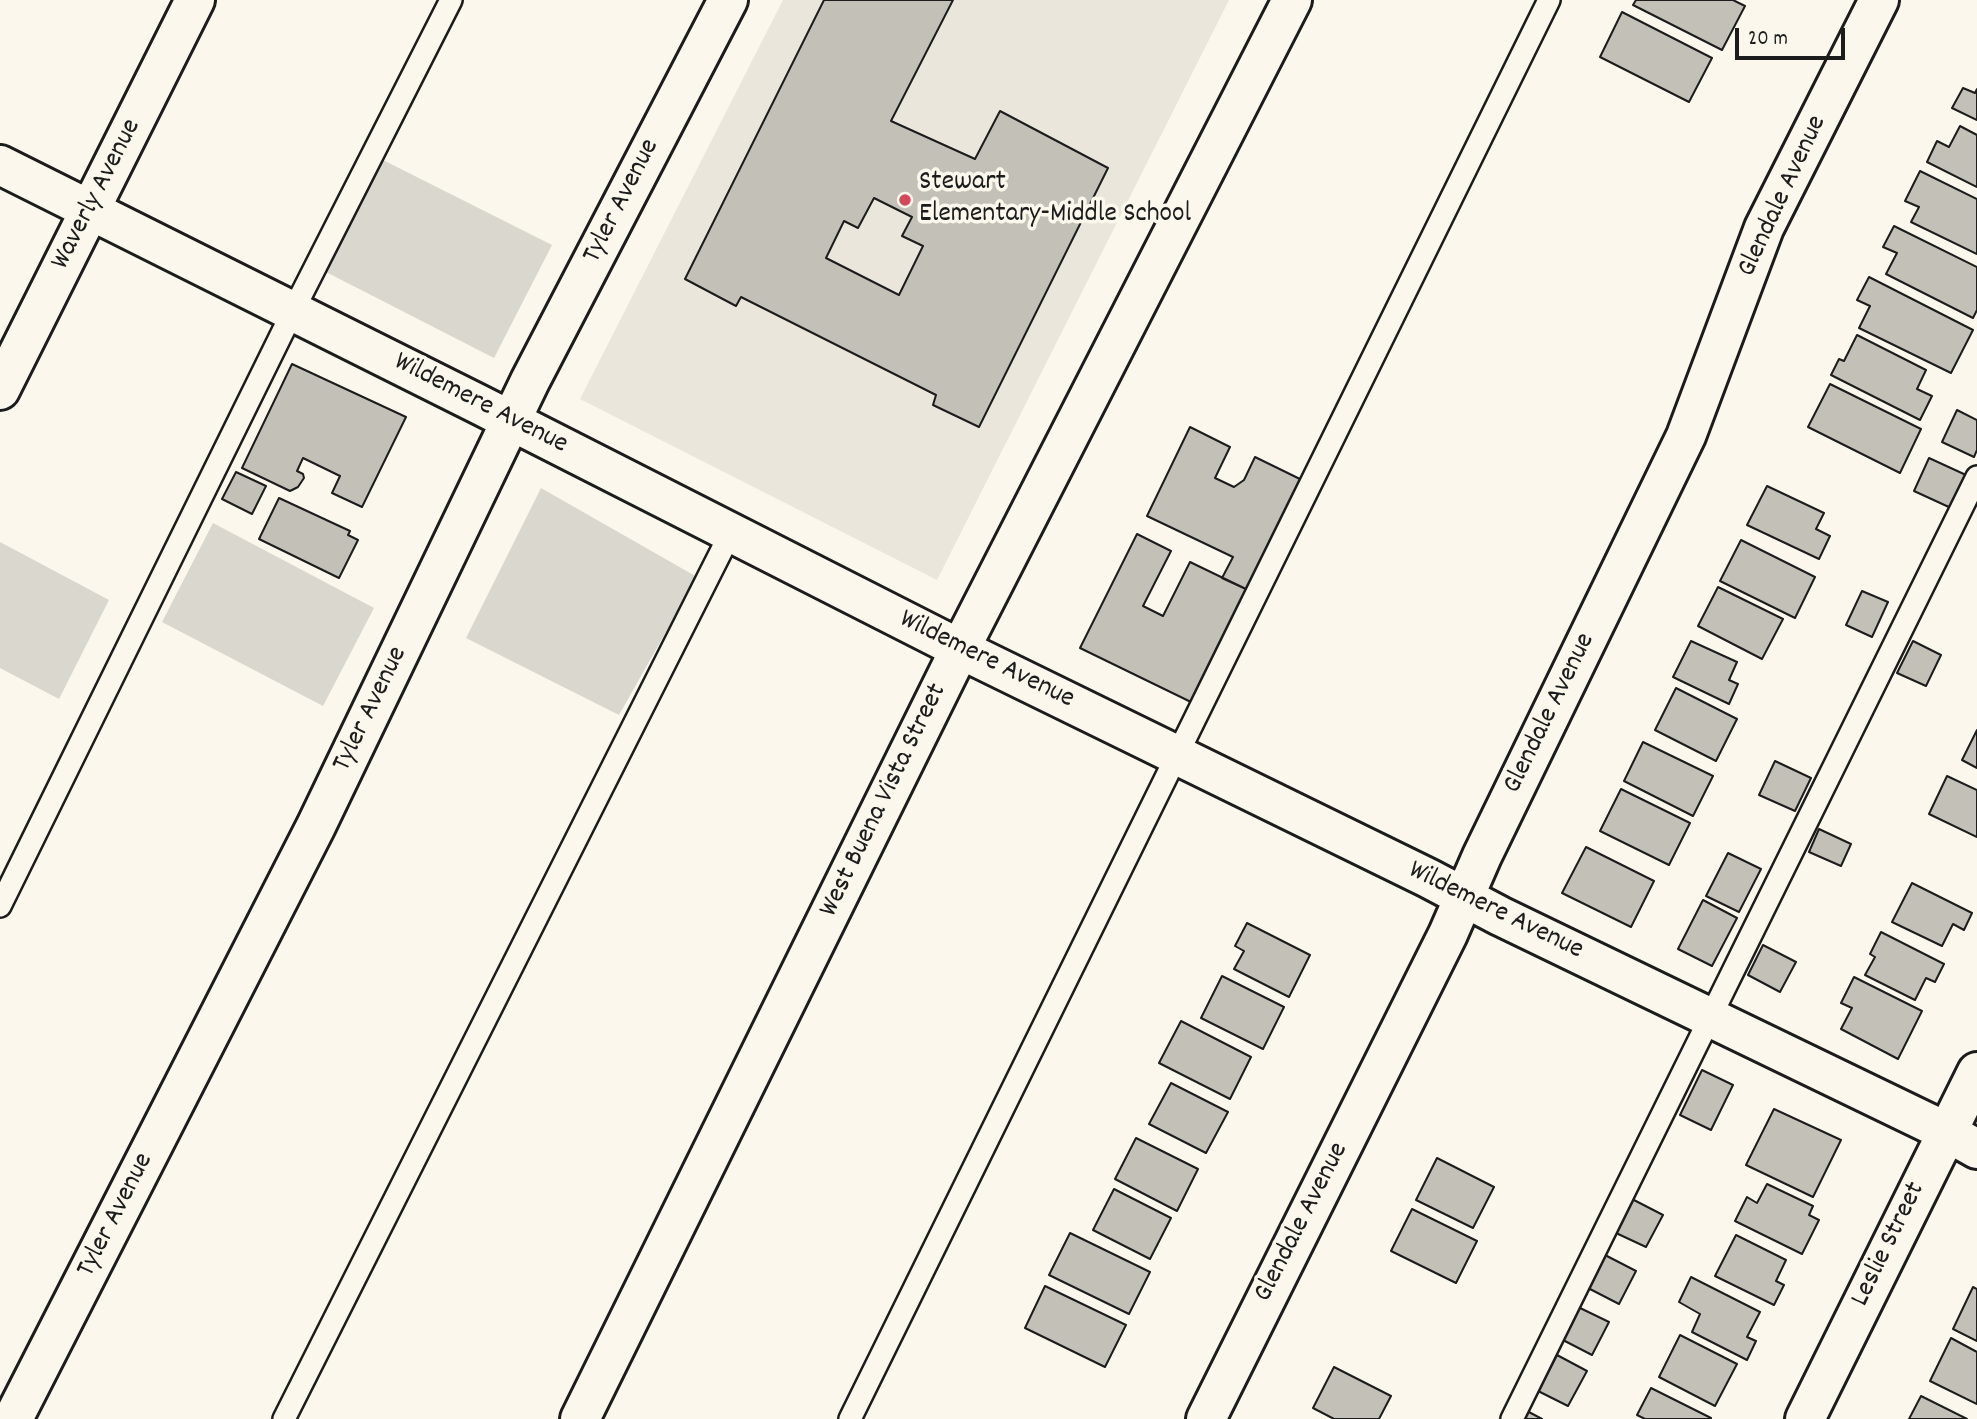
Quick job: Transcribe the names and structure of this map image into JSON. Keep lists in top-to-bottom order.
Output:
{
  "streets": {
    "street": [
      "Waverly Avenue",
      "Glendale Avenue",
      "Tyler Avenue",
      "Wildemere Avenue",
      "West Buena Vista Street",
      "Leslie Street"
    ]
  },
  "crossings": [
    ["Waverly Avenue", "Wildemere Avenue"],
    ["Glendale Avenue", "Wildemere Avenue"],
    ["Tyler Avenue", "Wildemere Avenue"],
    ["Wildemere Avenue", "West Buena Vista Street"],
    ["Wildemere Avenue", "Leslie Street"]
  ],
  "places": ["Stewart Elementary-Middle School"],
  "scale_bar": "20 m"
}
